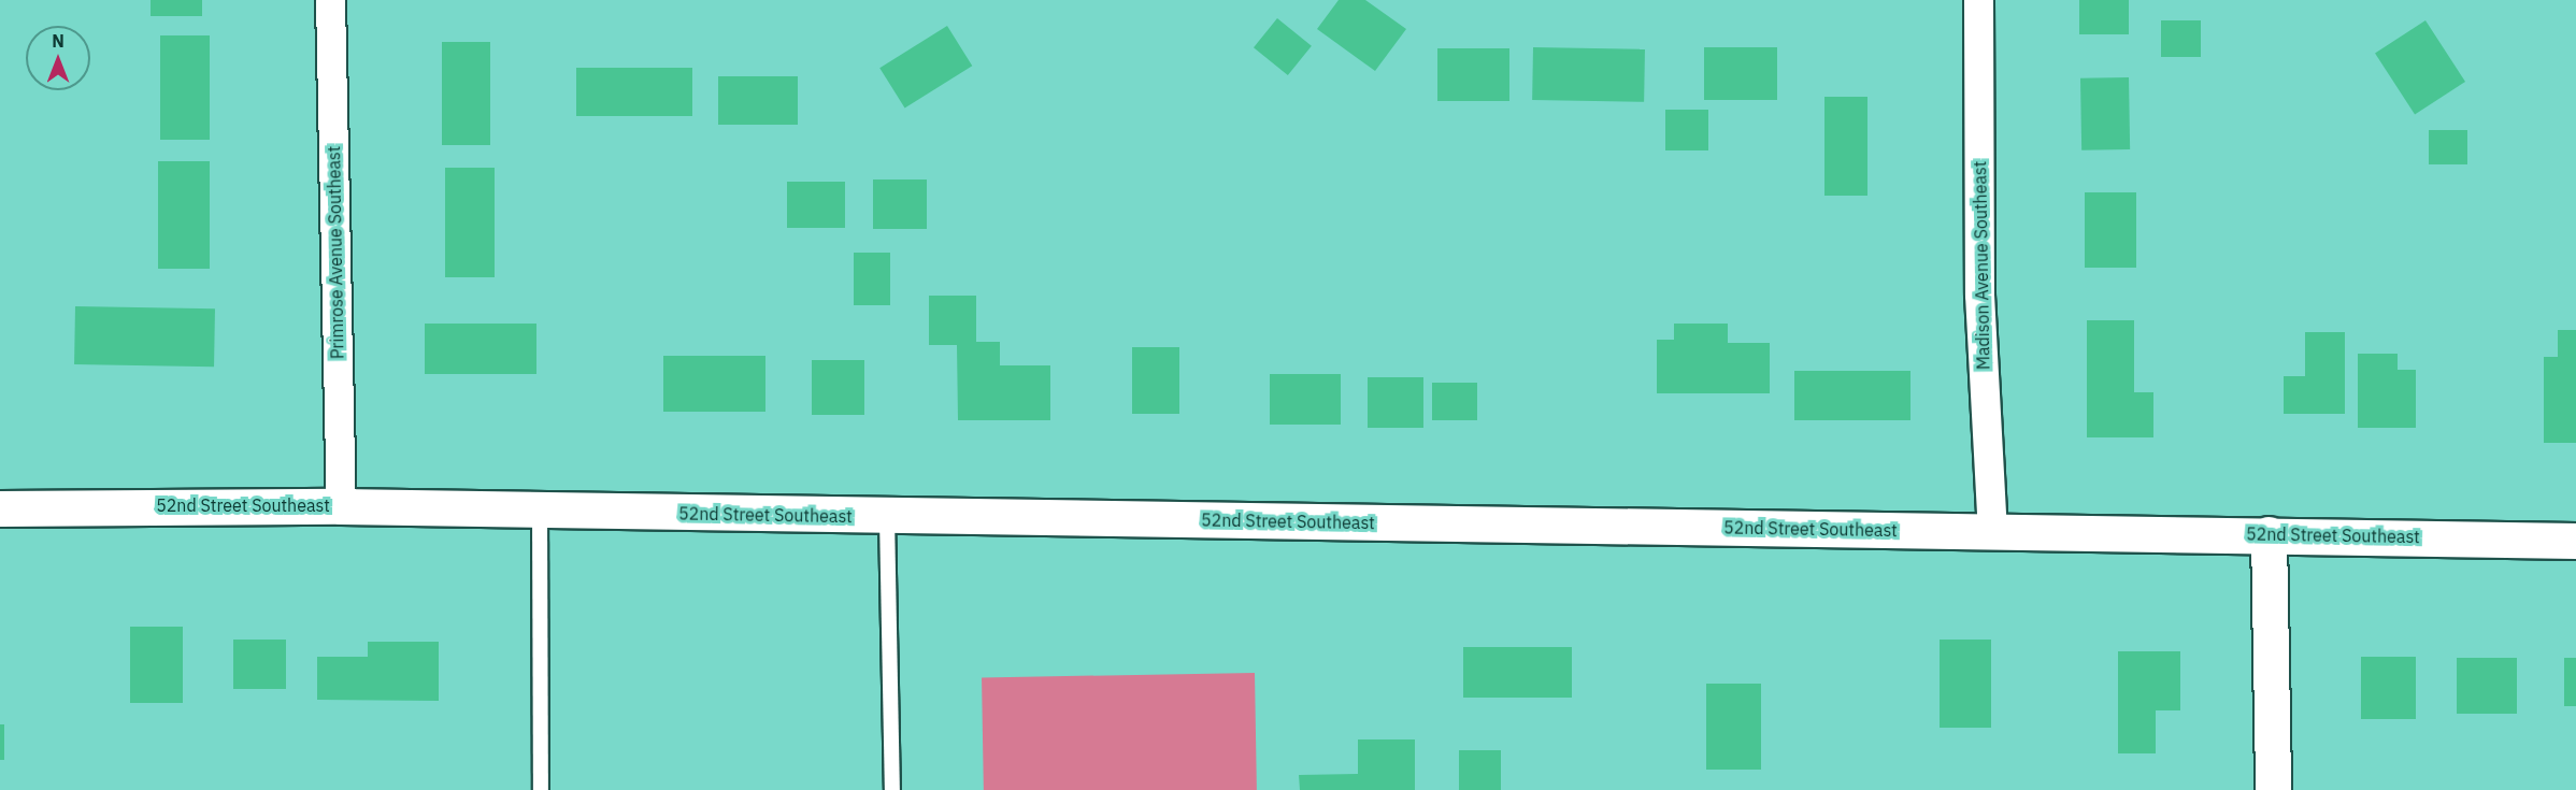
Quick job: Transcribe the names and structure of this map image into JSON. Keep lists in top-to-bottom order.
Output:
{
  "streets": {
    "main road": ["52nd Street Southeast"],
    "street": ["Primrose Avenue Southeast", "Madison Avenue Southeast"]
  },
  "crossings": [
    ["Primrose Avenue Southeast", "52nd Street Southeast"],
    ["Madison Avenue Southeast", "52nd Street Southeast"]
  ],
  "north": "top"
}
